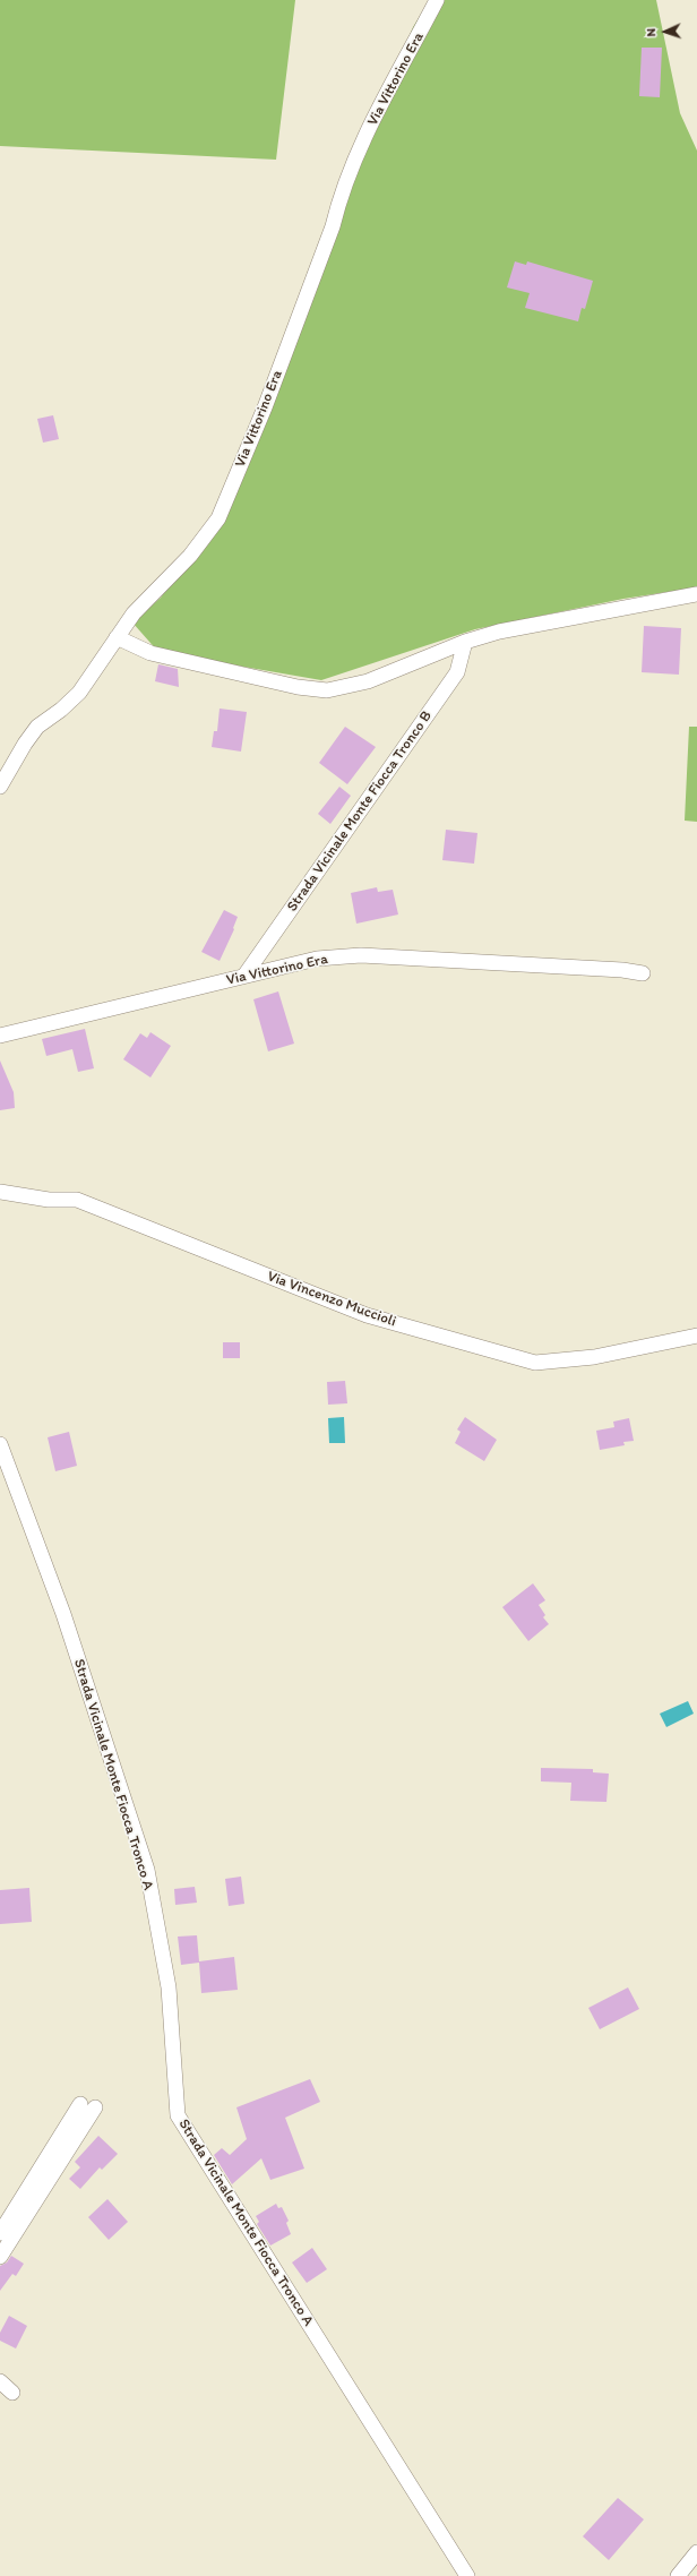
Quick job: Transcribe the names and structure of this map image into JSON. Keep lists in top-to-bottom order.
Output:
{
  "streets": {
    "street": [
      "Via Vittorino Era",
      "Strada Vicinale Monte Fiocca Tronco B",
      "Via Vincenzo Muccioli",
      "Strada Vicinale Monte Fiocca Tronco A"
    ]
  },
  "crossings": [
    ["Via Vittorino Era", "Strada Vicinale Monte Fiocca Tronco B"]
  ],
  "north": "left"
}
